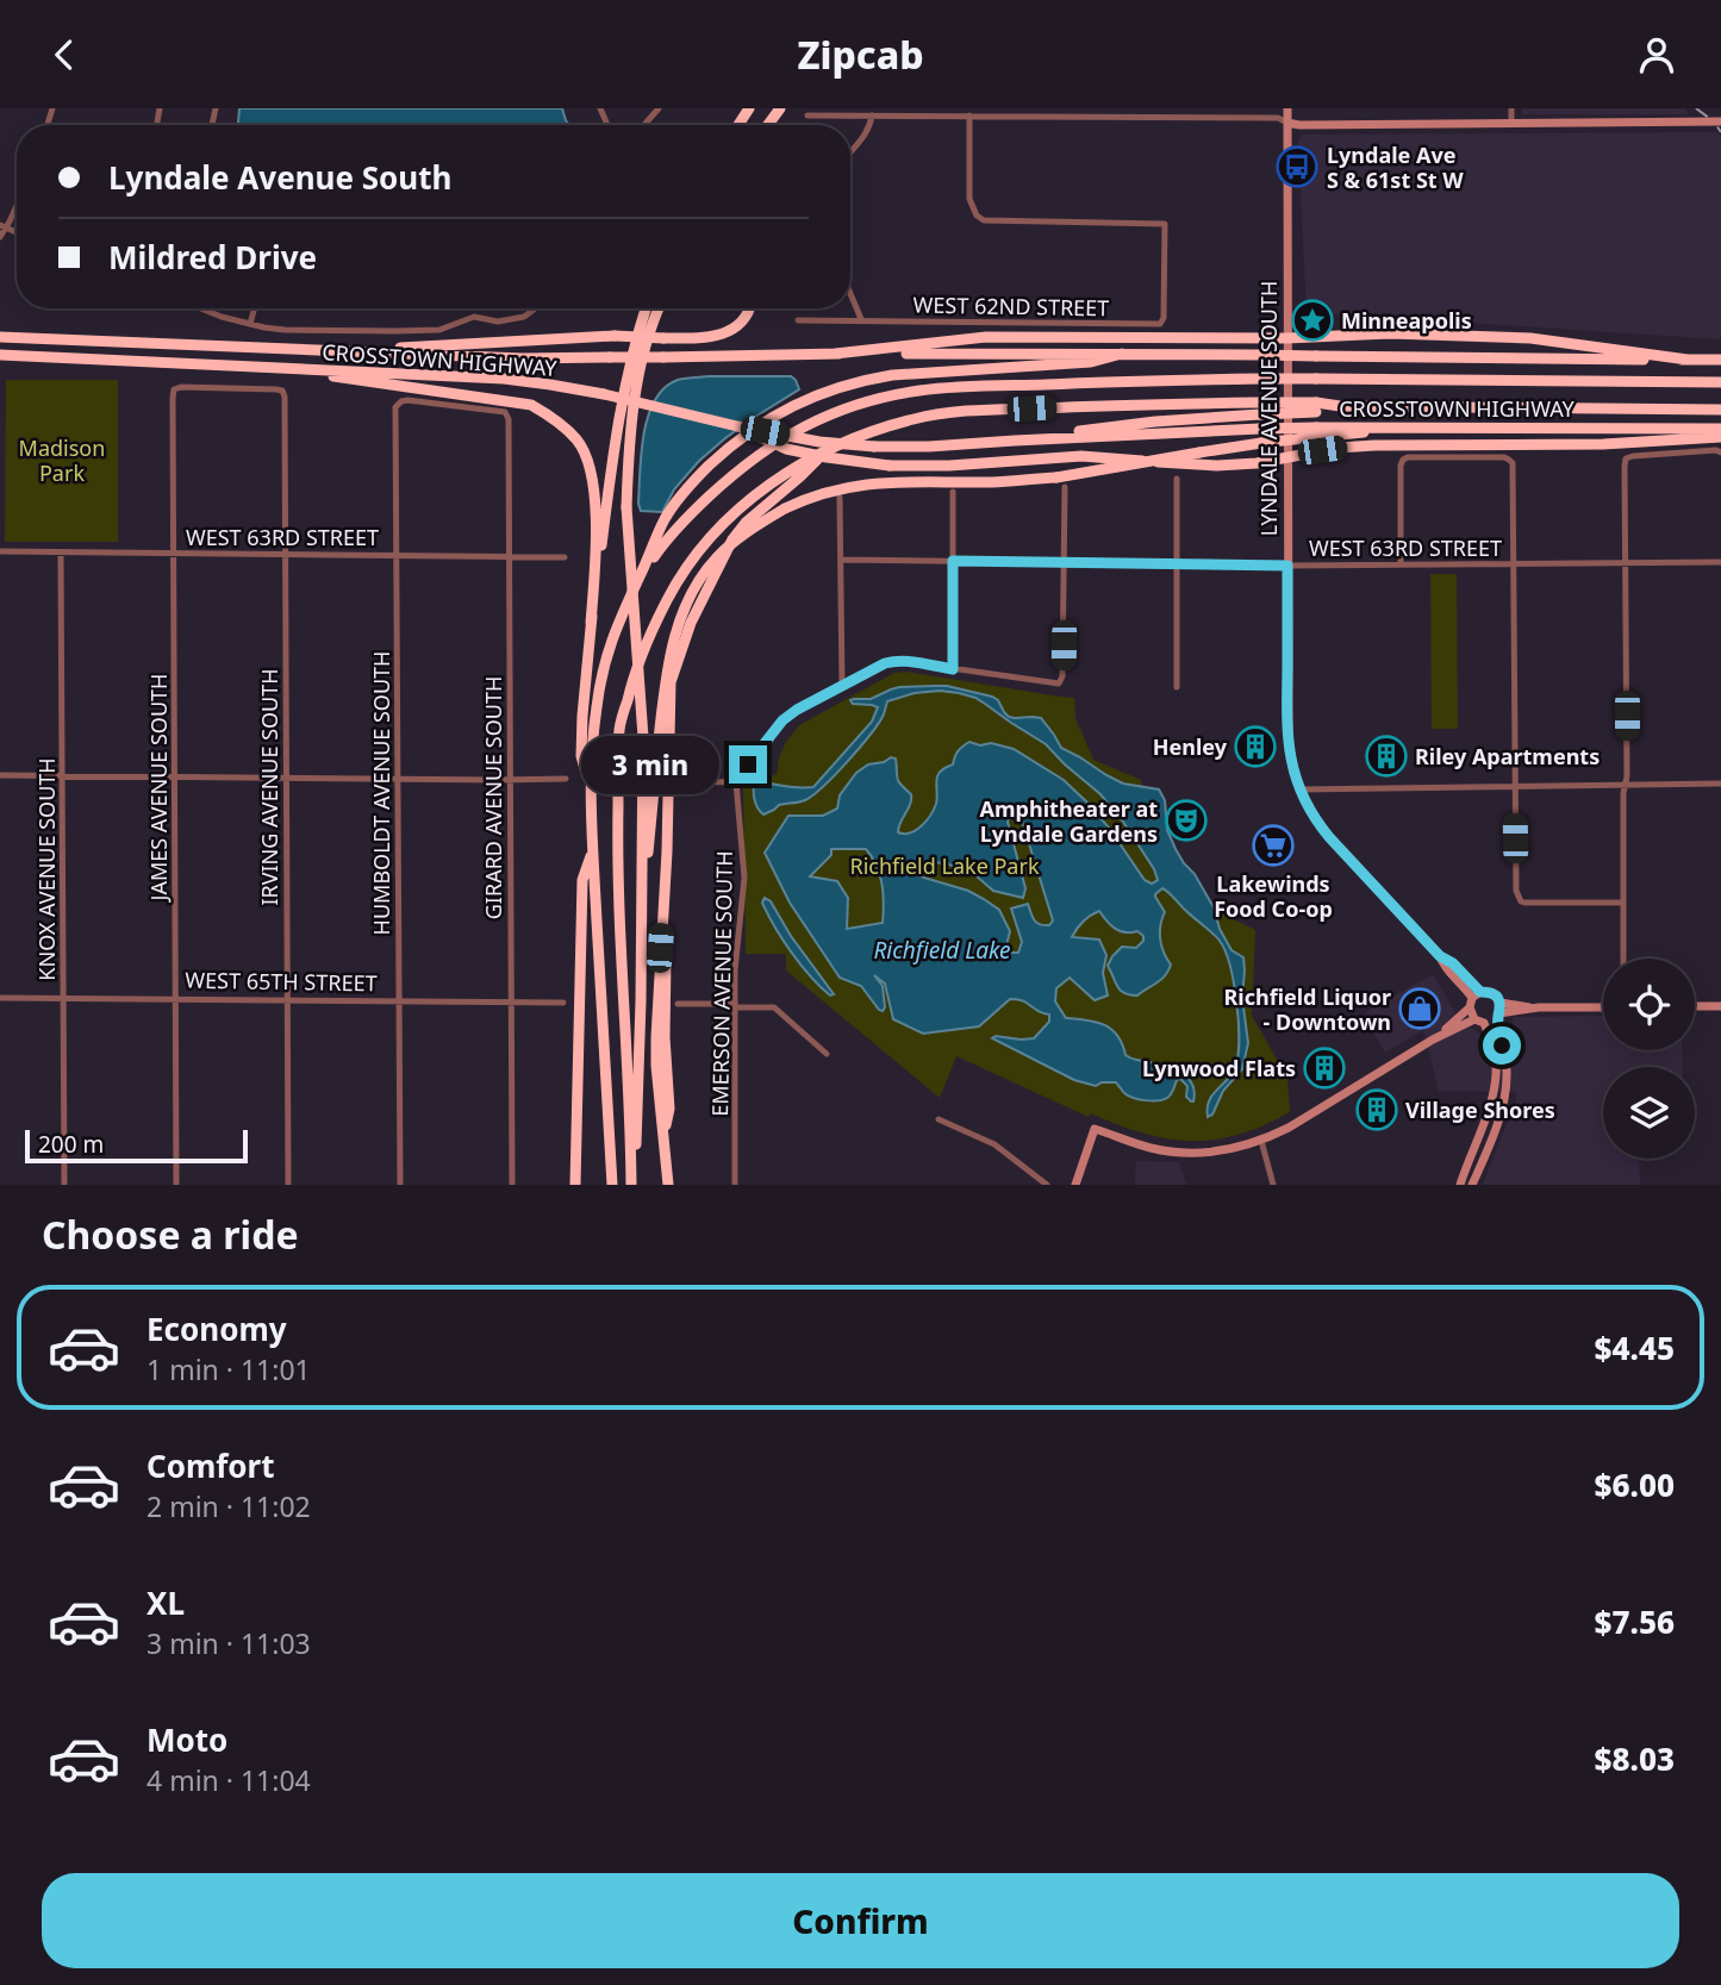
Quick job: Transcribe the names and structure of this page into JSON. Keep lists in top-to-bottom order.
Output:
{
  "streets": {
    "highway": ["CROSSTOWN HIGHWAY"],
    "main road": ["LYNDALE AVENUE SOUTH"],
    "street": [
      "WEST 62ND STREET",
      "WEST 63RD STREET",
      "JAMES AVENUE SOUTH",
      "IRVING AVENUE SOUTH",
      "HUMBOLDT AVENUE SOUTH",
      "GIRARD AVENUE SOUTH",
      "KNOX AVENUE SOUTH",
      "WEST 65TH STREET",
      "EMERSON AVENUE SOUTH"
    ]
  },
  "crossings": [
    ["LYNDALE AVENUE SOUTH", "WEST 63RD STREET"],
    ["WEST 63RD STREET", "JAMES AVENUE SOUTH"],
    ["WEST 63RD STREET", "IRVING AVENUE SOUTH"],
    ["WEST 63RD STREET", "HUMBOLDT AVENUE SOUTH"],
    ["WEST 63RD STREET", "GIRARD AVENUE SOUTH"],
    ["WEST 63RD STREET", "KNOX AVENUE SOUTH"],
    ["JAMES AVENUE SOUTH", "IRVING AVENUE SOUTH"],
    ["JAMES AVENUE SOUTH", "WEST 65TH STREET"],
    ["IRVING AVENUE SOUTH", "WEST 65TH STREET"],
    ["HUMBOLDT AVENUE SOUTH", "GIRARD AVENUE SOUTH"],
    ["HUMBOLDT AVENUE SOUTH", "WEST 65TH STREET"],
    ["GIRARD AVENUE SOUTH", "WEST 65TH STREET"],
    ["KNOX AVENUE SOUTH", "WEST 65TH STREET"]
  ],
  "water": ["Richfield Lake"],
  "parks": ["Madison Park", "Richfield Lake Park"],
  "places": {
    "bus stop": ["Lyndale Ave S & 61st St W"],
    "place": ["Minneapolis"],
    "building": [
      "Henley",
      "Riley Apartments",
      "Lynwood Flats",
      "Village Shores"
    ],
    "theatre": ["Amphitheater at Lyndale Gardens"],
    "supermarket": ["Lakewinds Food Co-op"],
    "shop": ["Richfield Liquor - Downtown"]
  },
  "scale_bar": "200 m",
  "page": {
    "header": "Zipcab",
    "banner": ["Lyndale Avenue South", "Mildred Drive"],
    "bubble": "3 min",
    "scale": "200 m",
    "heading": "Choose a ride",
    "list": [
      {
        "name": "Economy",
        "note": "1 min · 11:01",
        "value": "$4.45"
      },
      {
        "name": "Comfort",
        "note": "2 min · 11:02",
        "value": "$6.00"
      },
      {
        "name": "XL",
        "note": "3 min · 11:03",
        "value": "$7.56"
      },
      {
        "name": "Moto",
        "note": "4 min · 11:04",
        "value": "$8.03"
      }
    ],
    "buttons": "Confirm"
  }
}
